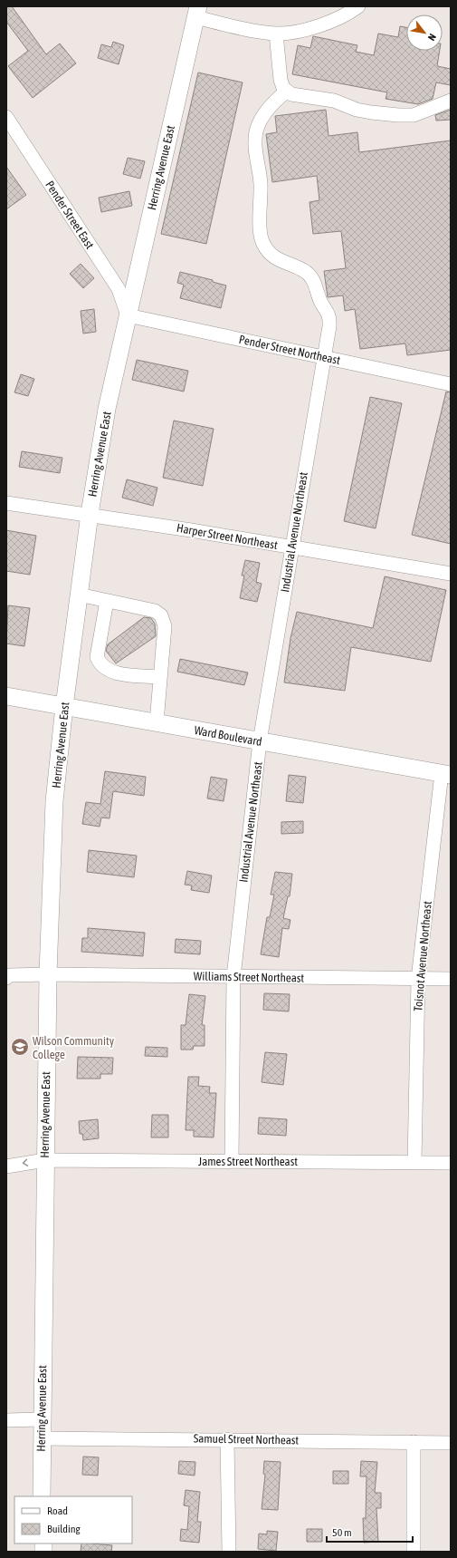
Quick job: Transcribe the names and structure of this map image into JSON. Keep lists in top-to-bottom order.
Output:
{
  "streets": {
    "main road": ["Herring Avenue East", "Ward Boulevard"],
    "street": [
      "Pender Street East",
      "Pender Street Northeast",
      "Industrial Avenue Northeast",
      "Harper Street Northeast",
      "Toisnot Avenue Northeast",
      "Williams Street Northeast",
      "James Street Northeast",
      "Samuel Street Northeast"
    ]
  },
  "crossings": [
    ["Herring Avenue East", "Pender Street East"],
    ["Herring Avenue East", "Pender Street Northeast"],
    ["Herring Avenue East", "Harper Street Northeast"],
    ["Herring Avenue East", "Ward Boulevard"],
    ["Herring Avenue East", "Williams Street Northeast"],
    ["Herring Avenue East", "James Street Northeast"],
    ["Herring Avenue East", "Samuel Street Northeast"],
    ["Pender Street East", "Pender Street Northeast"],
    ["Pender Street Northeast", "Industrial Avenue Northeast"],
    ["Industrial Avenue Northeast", "Harper Street Northeast"],
    ["Industrial Avenue Northeast", "Ward Boulevard"],
    ["Industrial Avenue Northeast", "Williams Street Northeast"],
    ["Industrial Avenue Northeast", "James Street Northeast"],
    ["Ward Boulevard", "Toisnot Avenue Northeast"],
    ["Toisnot Avenue Northeast", "Williams Street Northeast"],
    ["Toisnot Avenue Northeast", "James Street Northeast"]
  ],
  "places": {
    "school or university": ["Wilson Community College"]
  },
  "legend": ["Road", "Building"],
  "scale_bar": "50 m",
  "north": "bottom right"
}
